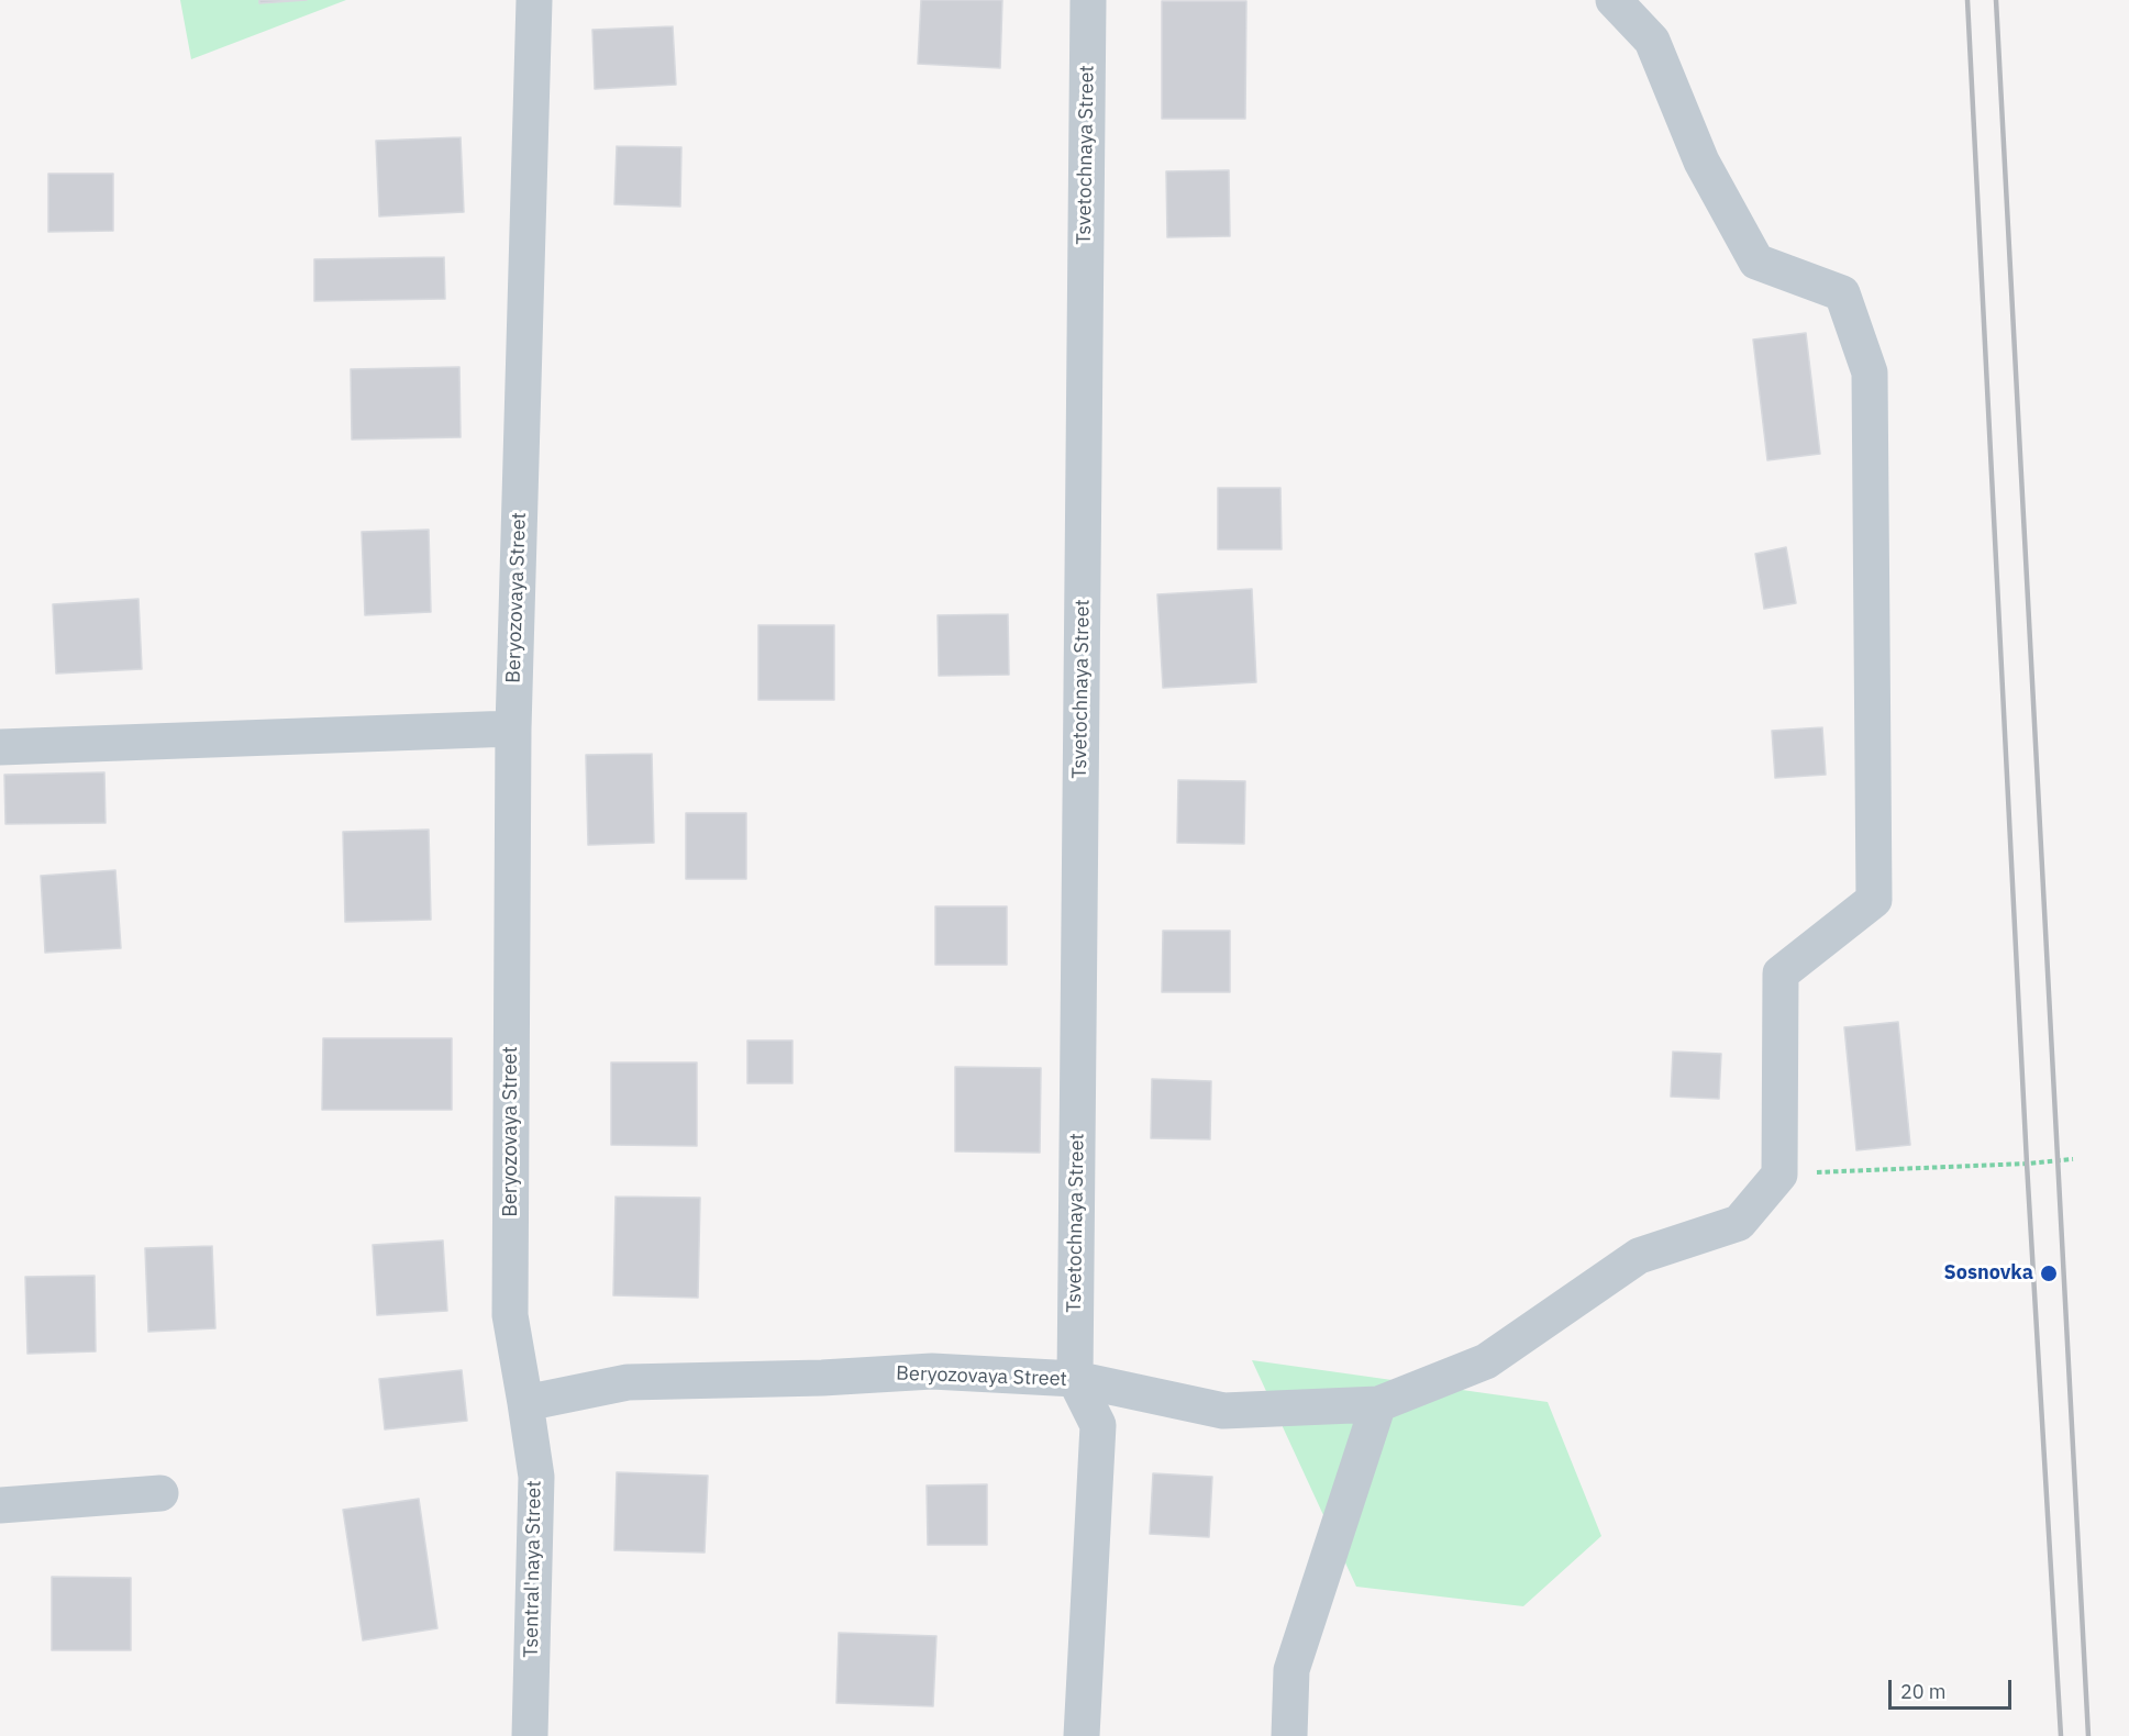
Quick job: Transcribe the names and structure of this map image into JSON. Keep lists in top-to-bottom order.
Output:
{
  "streets": {
    "street": ["Tsvetochnaya Street", "Beryozovaya Street", "Tsentral'naya Street"]
  },
  "crossings": [
    ["Tsvetochnaya Street", "Beryozovaya Street"],
    ["Beryozovaya Street", "Tsentral'naya Street"]
  ],
  "places": ["Sosnovka"],
  "scale_bar": "20 m"
}
